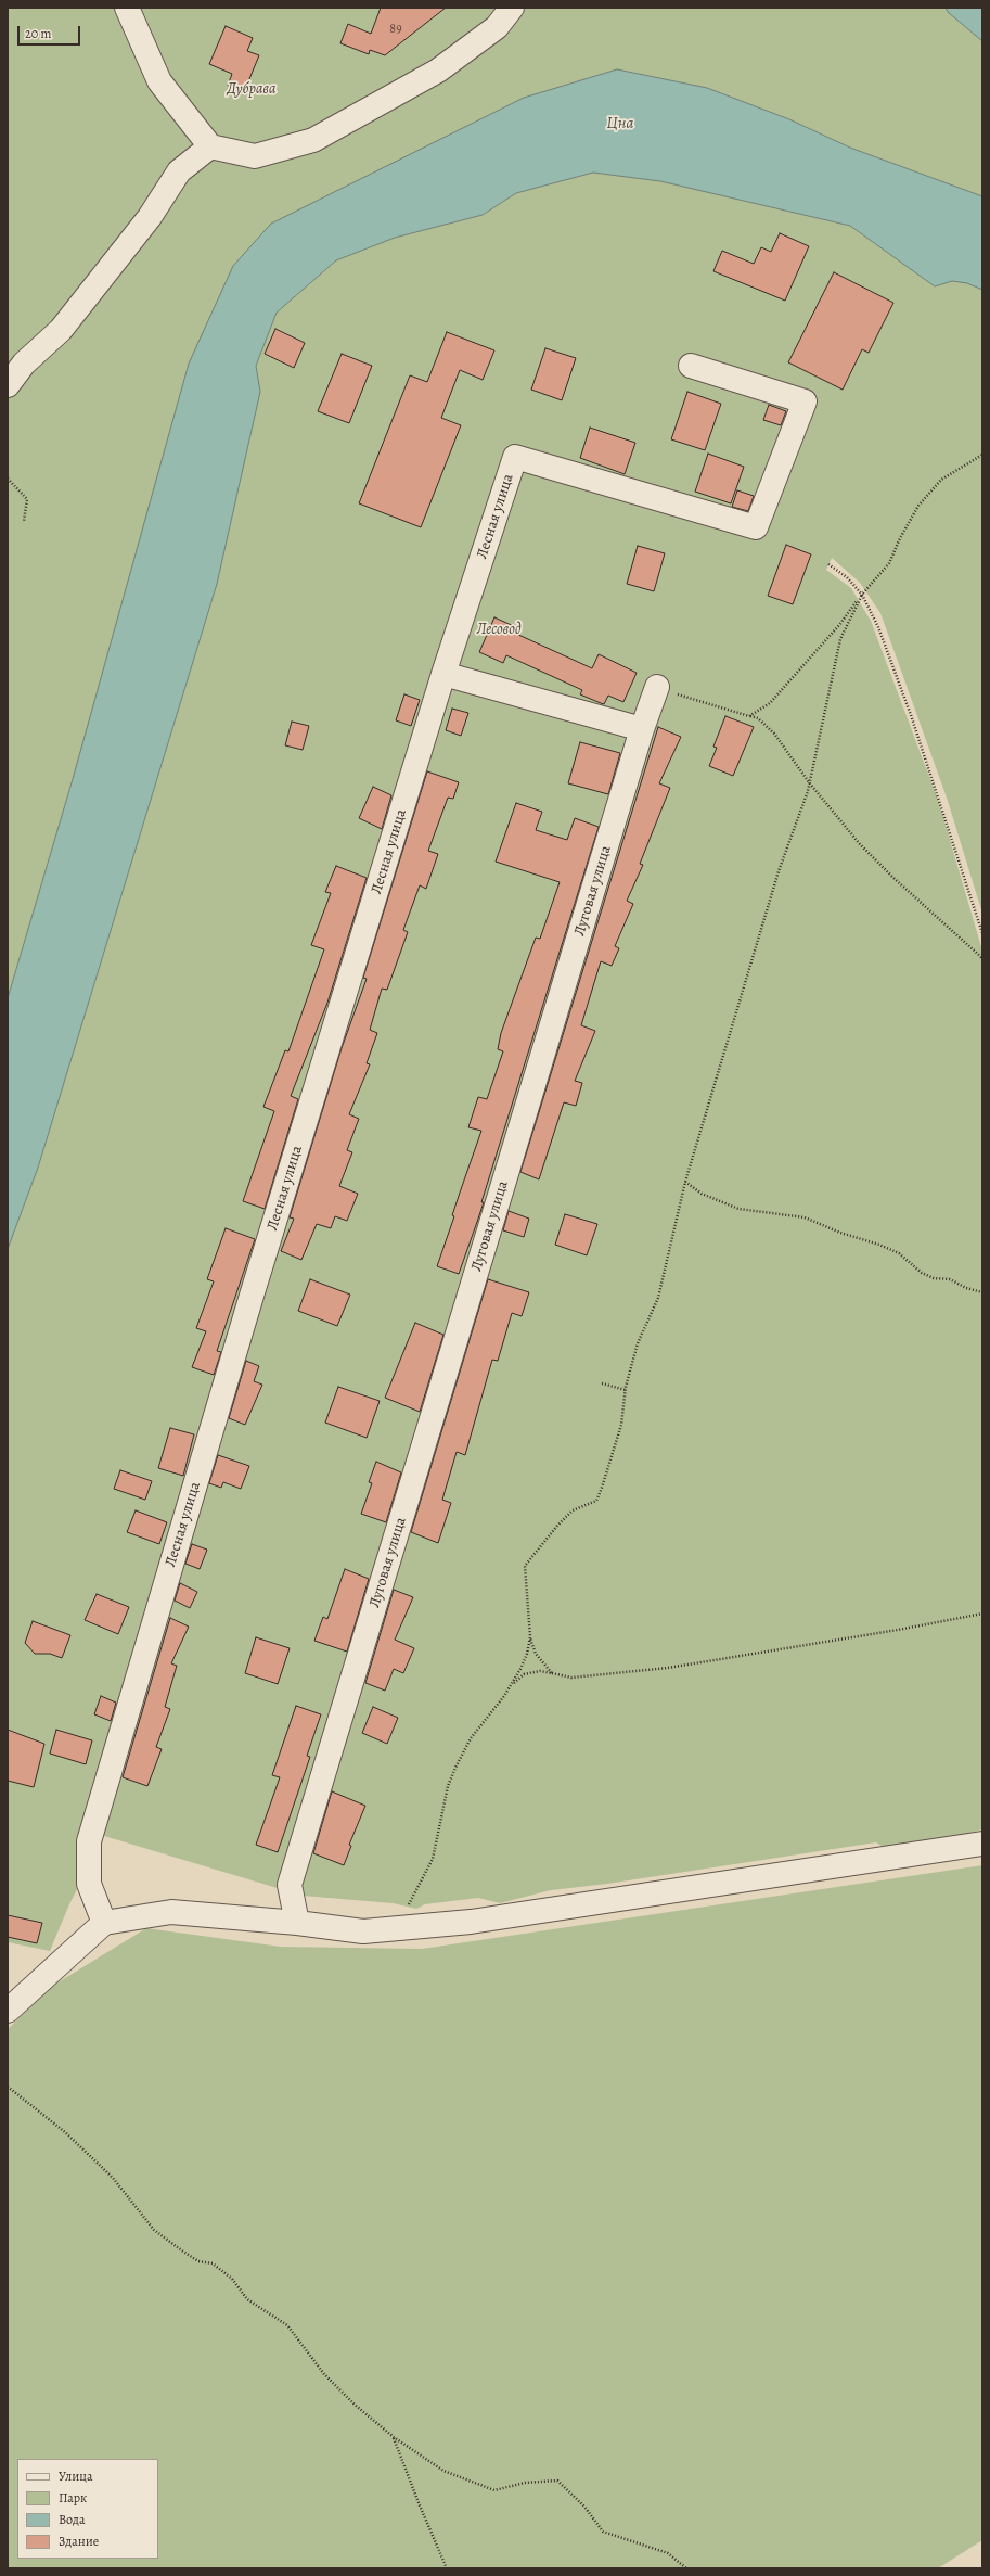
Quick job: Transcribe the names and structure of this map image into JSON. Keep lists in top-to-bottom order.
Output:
{
  "streets": {
    "street": ["Лесная улица", "Луговая улица"]
  },
  "water": ["Цна"],
  "parks": ["Дубрава", "Лесовод"],
  "house_numbers": ["89"],
  "legend": [
    "Улица",
    "Парк",
    "Вода",
    "Здание"
  ],
  "scale_bar": "20 m"
}
